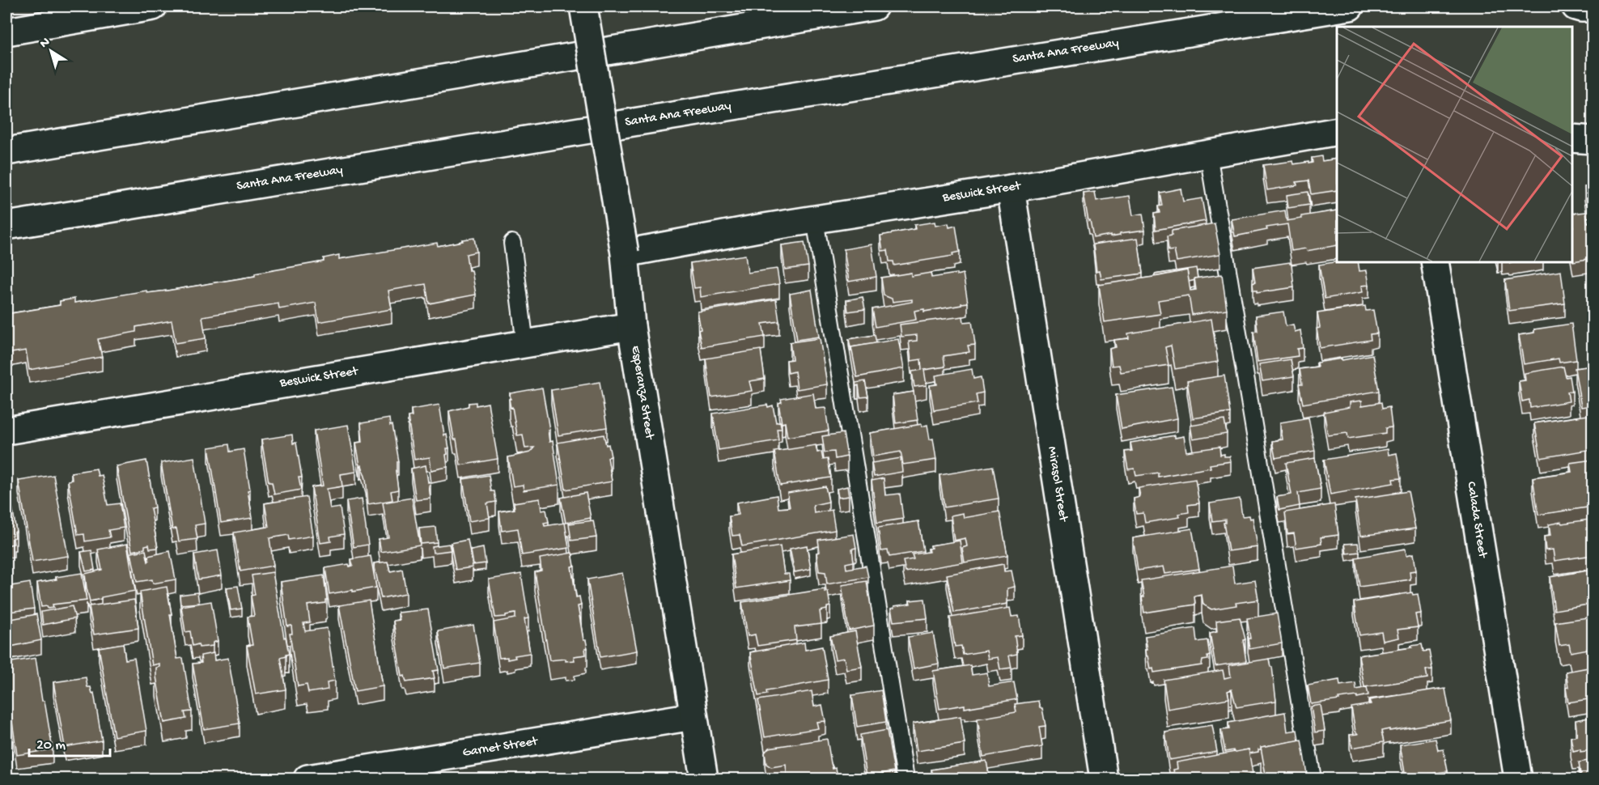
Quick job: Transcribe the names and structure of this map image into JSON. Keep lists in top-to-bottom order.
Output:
{
  "streets": {
    "main road": [
      "Santa Ana Freeway",
      "Beswick Street",
      "Esperanza Street",
      "Mirasol Street",
      "Calada Street",
      "Garnet Street"
    ]
  },
  "crossings": [
    ["Beswick Street", "Esperanza Street"],
    ["Beswick Street", "Mirasol Street"],
    ["Esperanza Street", "Garnet Street"]
  ],
  "scale_bar": "20 m",
  "north": "top left"
}
